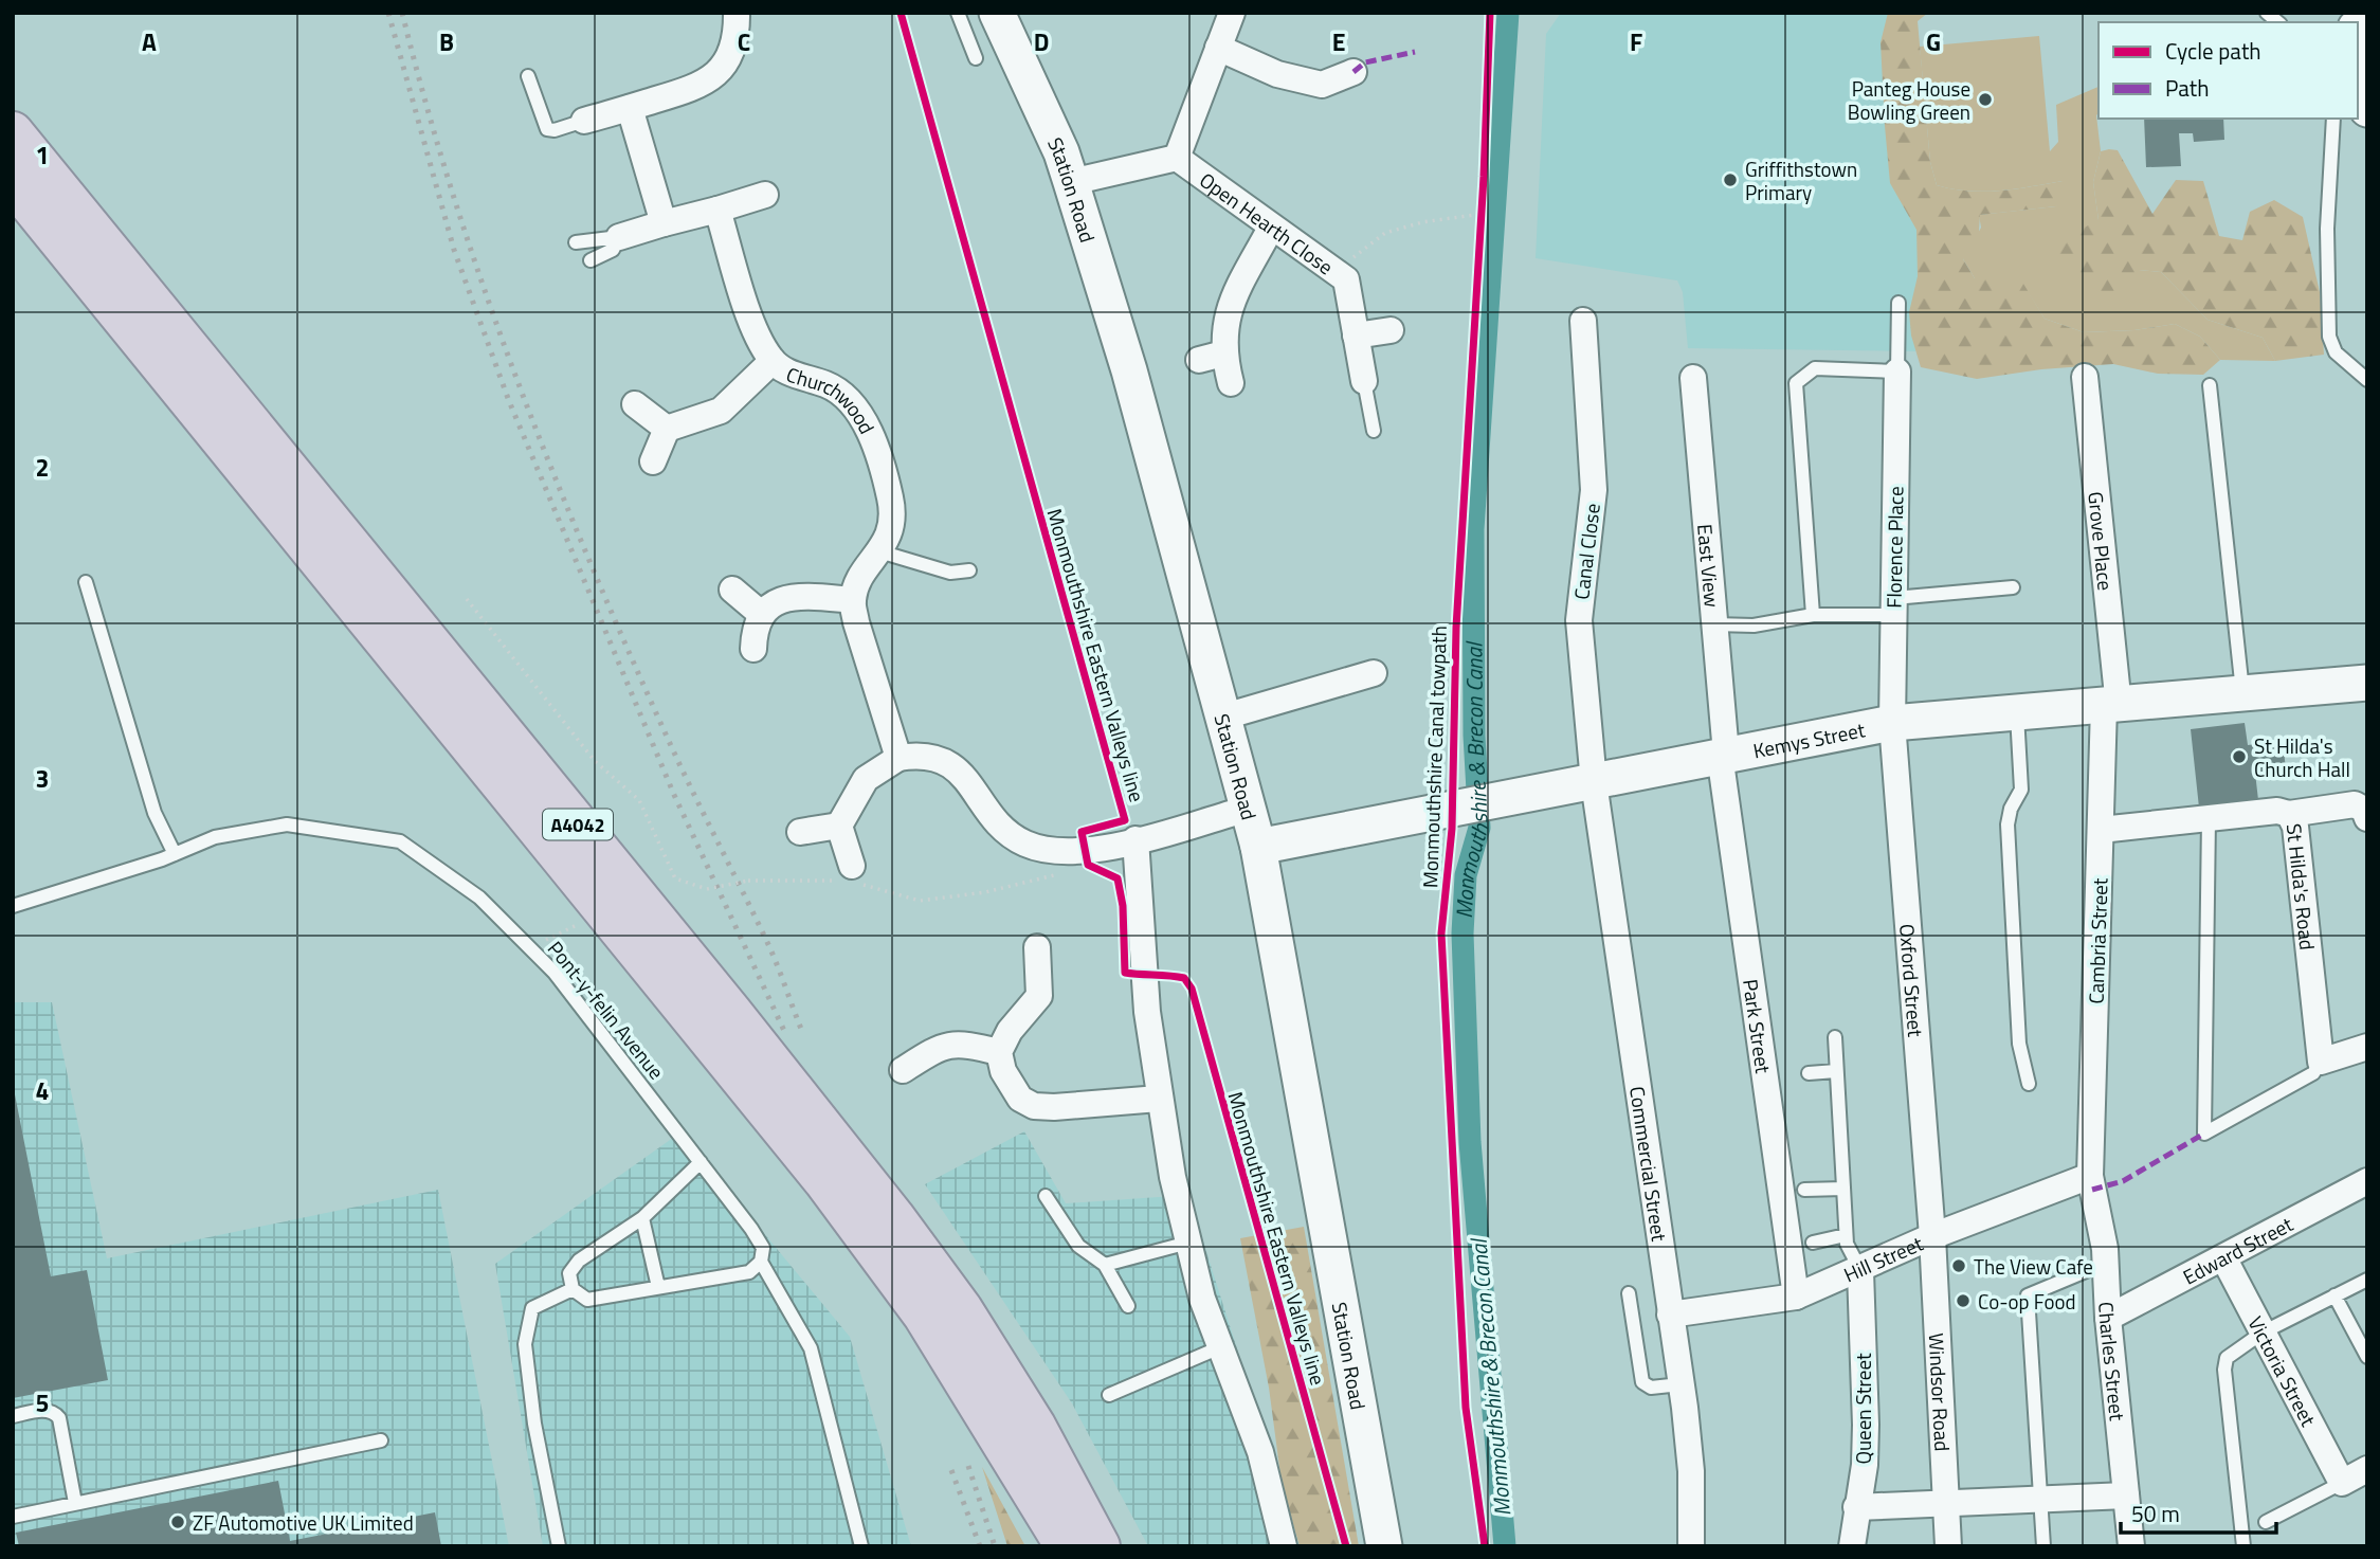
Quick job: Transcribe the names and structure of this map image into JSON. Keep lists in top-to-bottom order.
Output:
{
  "streets": {
    "highway": ["A4042"],
    "street": [
      "Station Road",
      "Open Hearth Close",
      "Churchwood",
      "Grove Place",
      "Florence Place",
      "Canal Close",
      "East View",
      "Kemys Street",
      "St Hilda's Road",
      "Cambria Street",
      "Oxford Street",
      "Park Street",
      "Commercial Street",
      "Edward Street",
      "Hill Street",
      "Charles Street",
      "Victoria Street",
      "Windsor Road",
      "Queen Street"
    ],
    "lane": ["Pont-y-felin Avenue"],
    "cycle path": ["Monmouthshire Eastern Valleys line", "Monmouthshire Canal towpath"]
  },
  "crossings": [
    ["Station Road", "Kemys Street"],
    ["Grove Place", "Kemys Street"],
    ["Grove Place", "Cambria Street"],
    ["Florence Place", "Kemys Street"],
    ["Florence Place", "Oxford Street"],
    ["Canal Close", "Kemys Street"],
    ["Canal Close", "Commercial Street"],
    ["East View", "Kemys Street"],
    ["East View", "Park Street"],
    ["Kemys Street", "Cambria Street"],
    ["Kemys Street", "Oxford Street"],
    ["Kemys Street", "Park Street"],
    ["Kemys Street", "Commercial Street"],
    ["St Hilda's Road", "Cambria Street"],
    ["Cambria Street", "Hill Street"],
    ["Cambria Street", "Charles Street"],
    ["Oxford Street", "Hill Street"],
    ["Oxford Street", "Windsor Road"],
    ["Park Street", "Hill Street"],
    ["Commercial Street", "Hill Street"],
    ["Edward Street", "Charles Street"],
    ["Edward Street", "Victoria Street"],
    ["Hill Street", "Charles Street"],
    ["Hill Street", "Windsor Road"],
    ["Hill Street", "Queen Street"]
  ],
  "water": ["Monmouthshire & Brecon Canal"],
  "places": [
    "Panteg House Bowling Green",
    "Griffithstown Primary",
    "St Hilda's Church Hall",
    "The View Cafe",
    "Co-op Food",
    "ZF Automotive UK Limited"
  ],
  "legend": ["Cycle path", "Path"],
  "scale_bar": "50 m",
  "grid": {
    "columns": [
      "A",
      "B",
      "C",
      "D",
      "E",
      "F",
      "G"
    ],
    "rows": [
      "1",
      "2",
      "3",
      "4",
      "5"
    ]
  }
}
